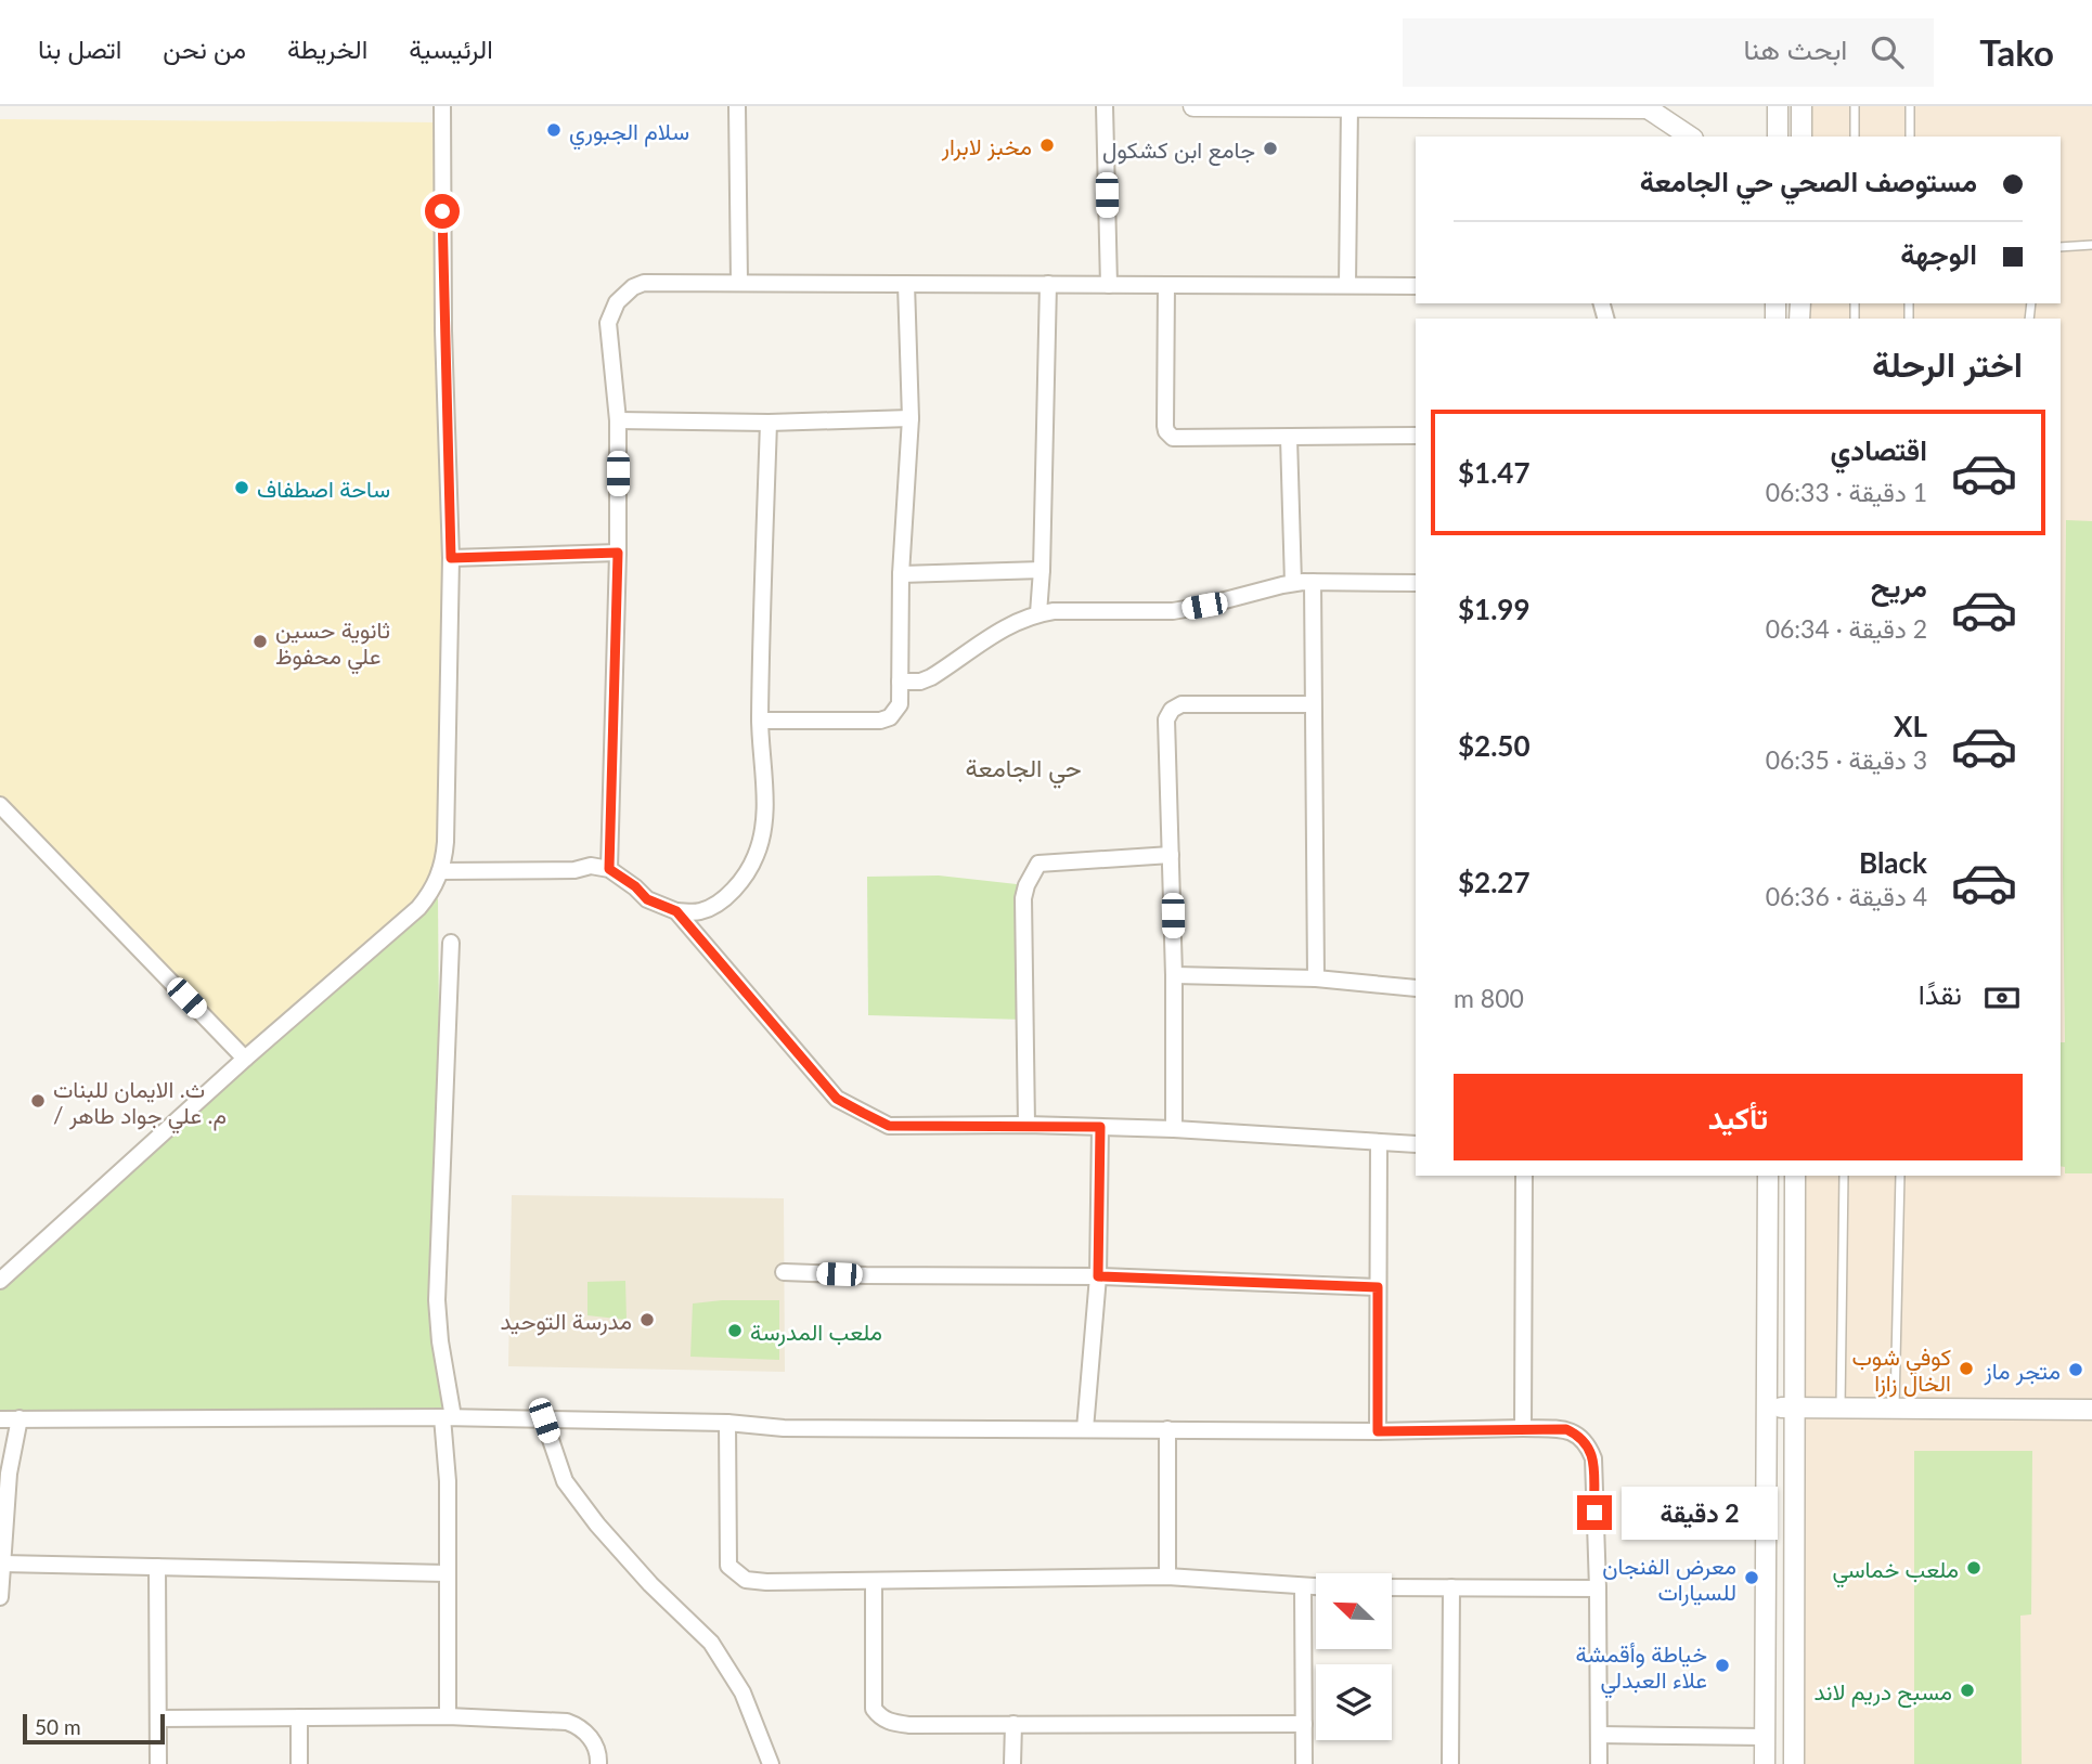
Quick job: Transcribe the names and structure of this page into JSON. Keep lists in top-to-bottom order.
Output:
{
  "districts": ["حي الجامعة"],
  "places": [
    "سلام الجبوري",
    "مخبز لابرار",
    "جامع ابن كشكول",
    "ساحة اصطفاف",
    "ثانوية حسين علي محفوظ",
    "ث. الايمان للبنات / م. علي جواد طاهر",
    "مدرسة التوحيد",
    "ملعب المدرسة",
    "كوفي شوب الخال زازا",
    "متجر ماز",
    "ملعب خماسي",
    "معرض الفنجان للسيارات",
    "خياطة وأقمشة علاء العبدلي",
    "مسبح دريم لاند"
  ],
  "scale_bar": "50 m",
  "north": "top left",
  "page": {
    "header": "Tako",
    "search": "ابحث هنا",
    "nav": [
      "الرئيسية",
      "الخريطة",
      "من نحن",
      "اتصل بنا"
    ],
    "banner": ["مستوصف الصحي حي الجامعة", "الوجهة"],
    "heading": "اختر الرحلة",
    "list": [
      {
        "name": "اقتصادي",
        "note": "1 دقيقة · 06:33",
        "value": "$1.47"
      },
      {
        "name": "مريح",
        "note": "2 دقيقة · 06:34",
        "value": "$1.99"
      },
      {
        "name": "XL",
        "note": "3 دقيقة · 06:35",
        "value": "$2.50"
      },
      {
        "name": "Black",
        "note": "4 دقيقة · 06:36",
        "value": "$2.27"
      }
    ],
    "pay": ["نقدًا", "800 m"],
    "buttons": "تأكيد",
    "bubble": "2 دقيقة",
    "scale": "50 m"
  }
}
